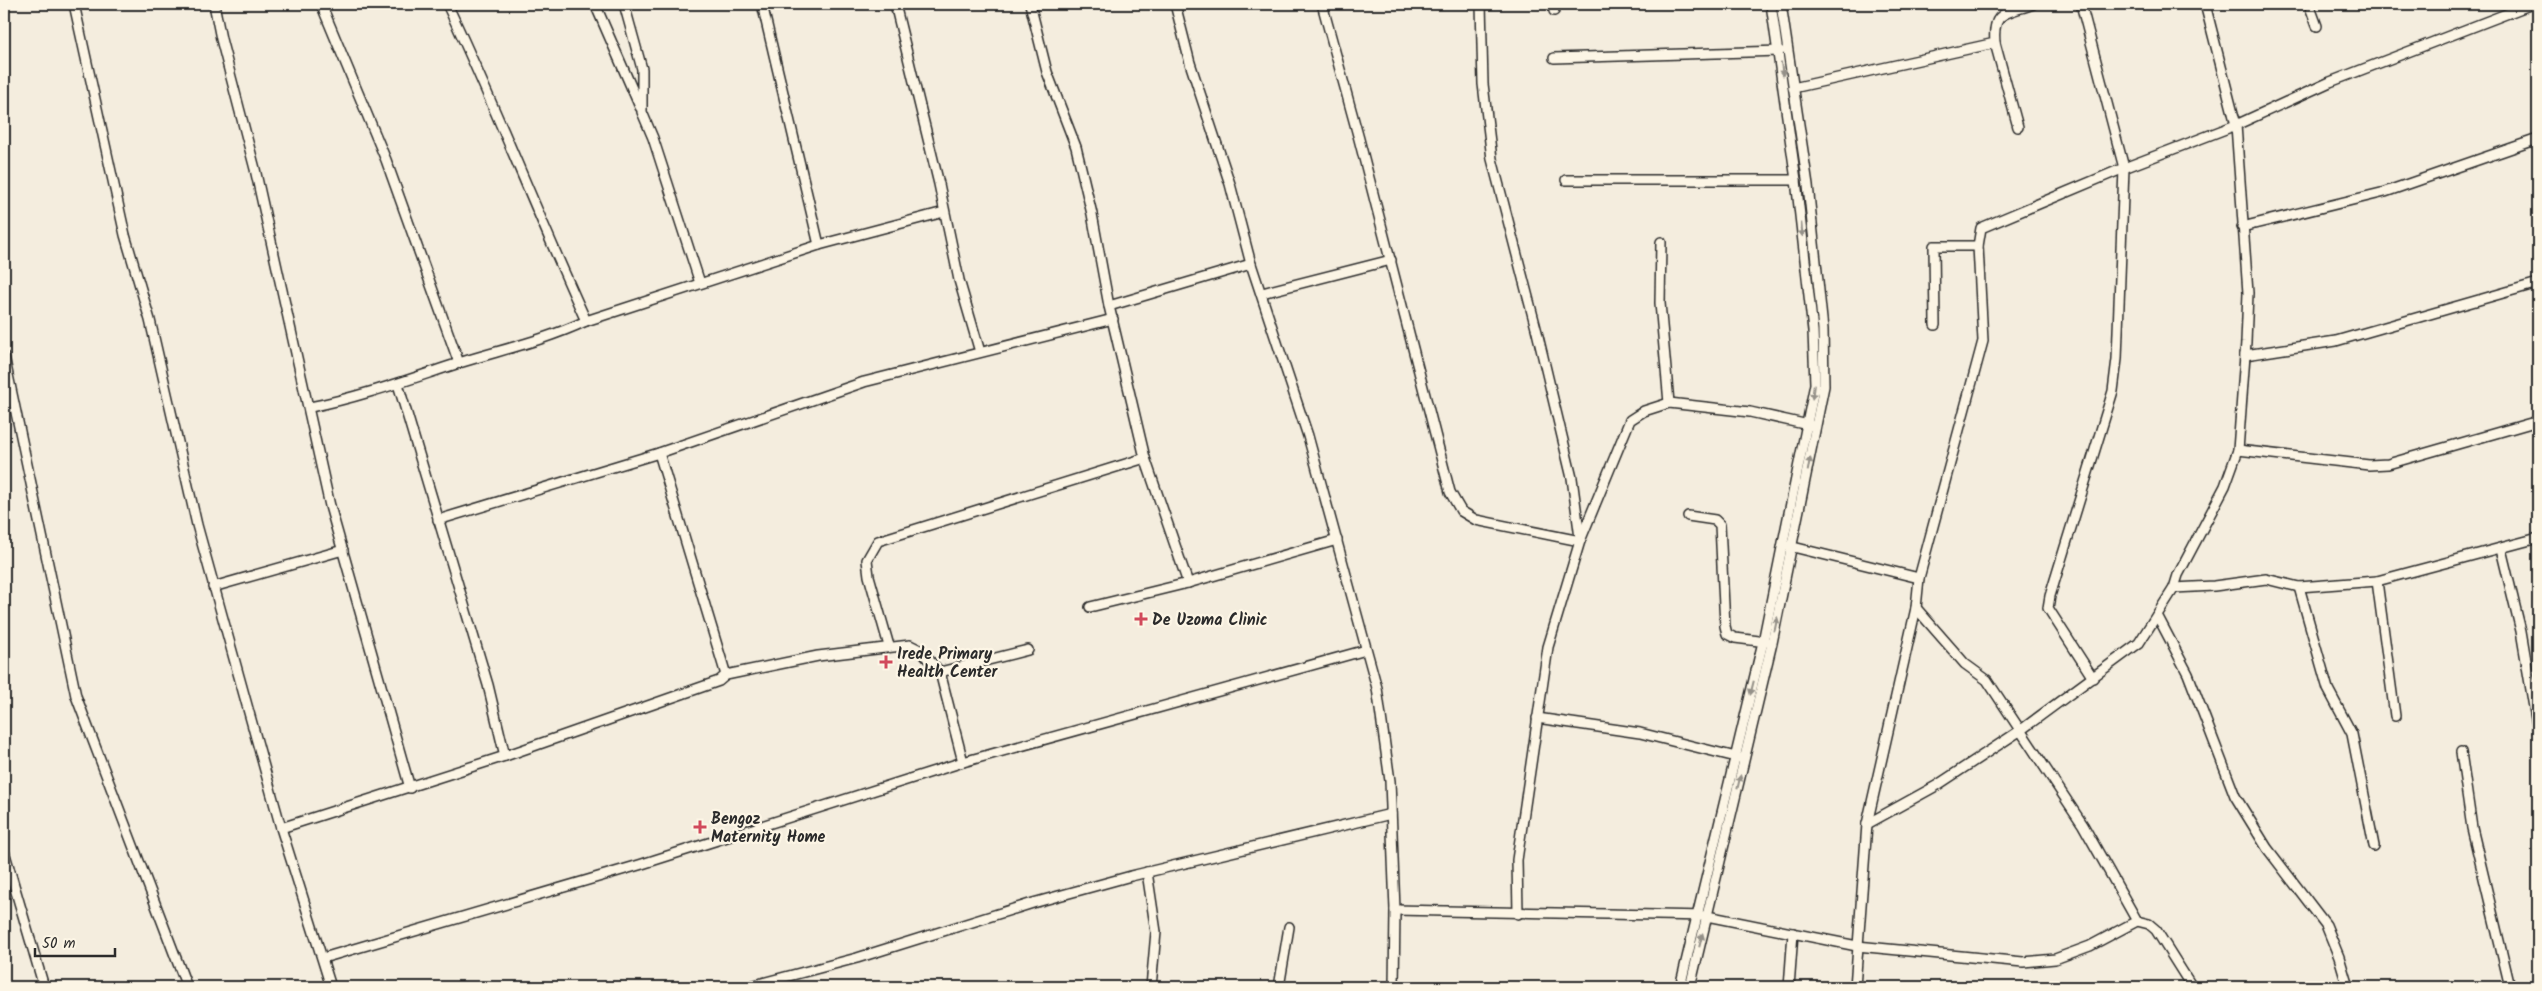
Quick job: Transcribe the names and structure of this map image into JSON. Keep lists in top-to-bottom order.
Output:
{
  "places": {
    "health": ["De Uzoma Clinic", "Irede Primary Health Center", "Bengoz Maternity Home"]
  },
  "scale_bar": "50 m"
}
